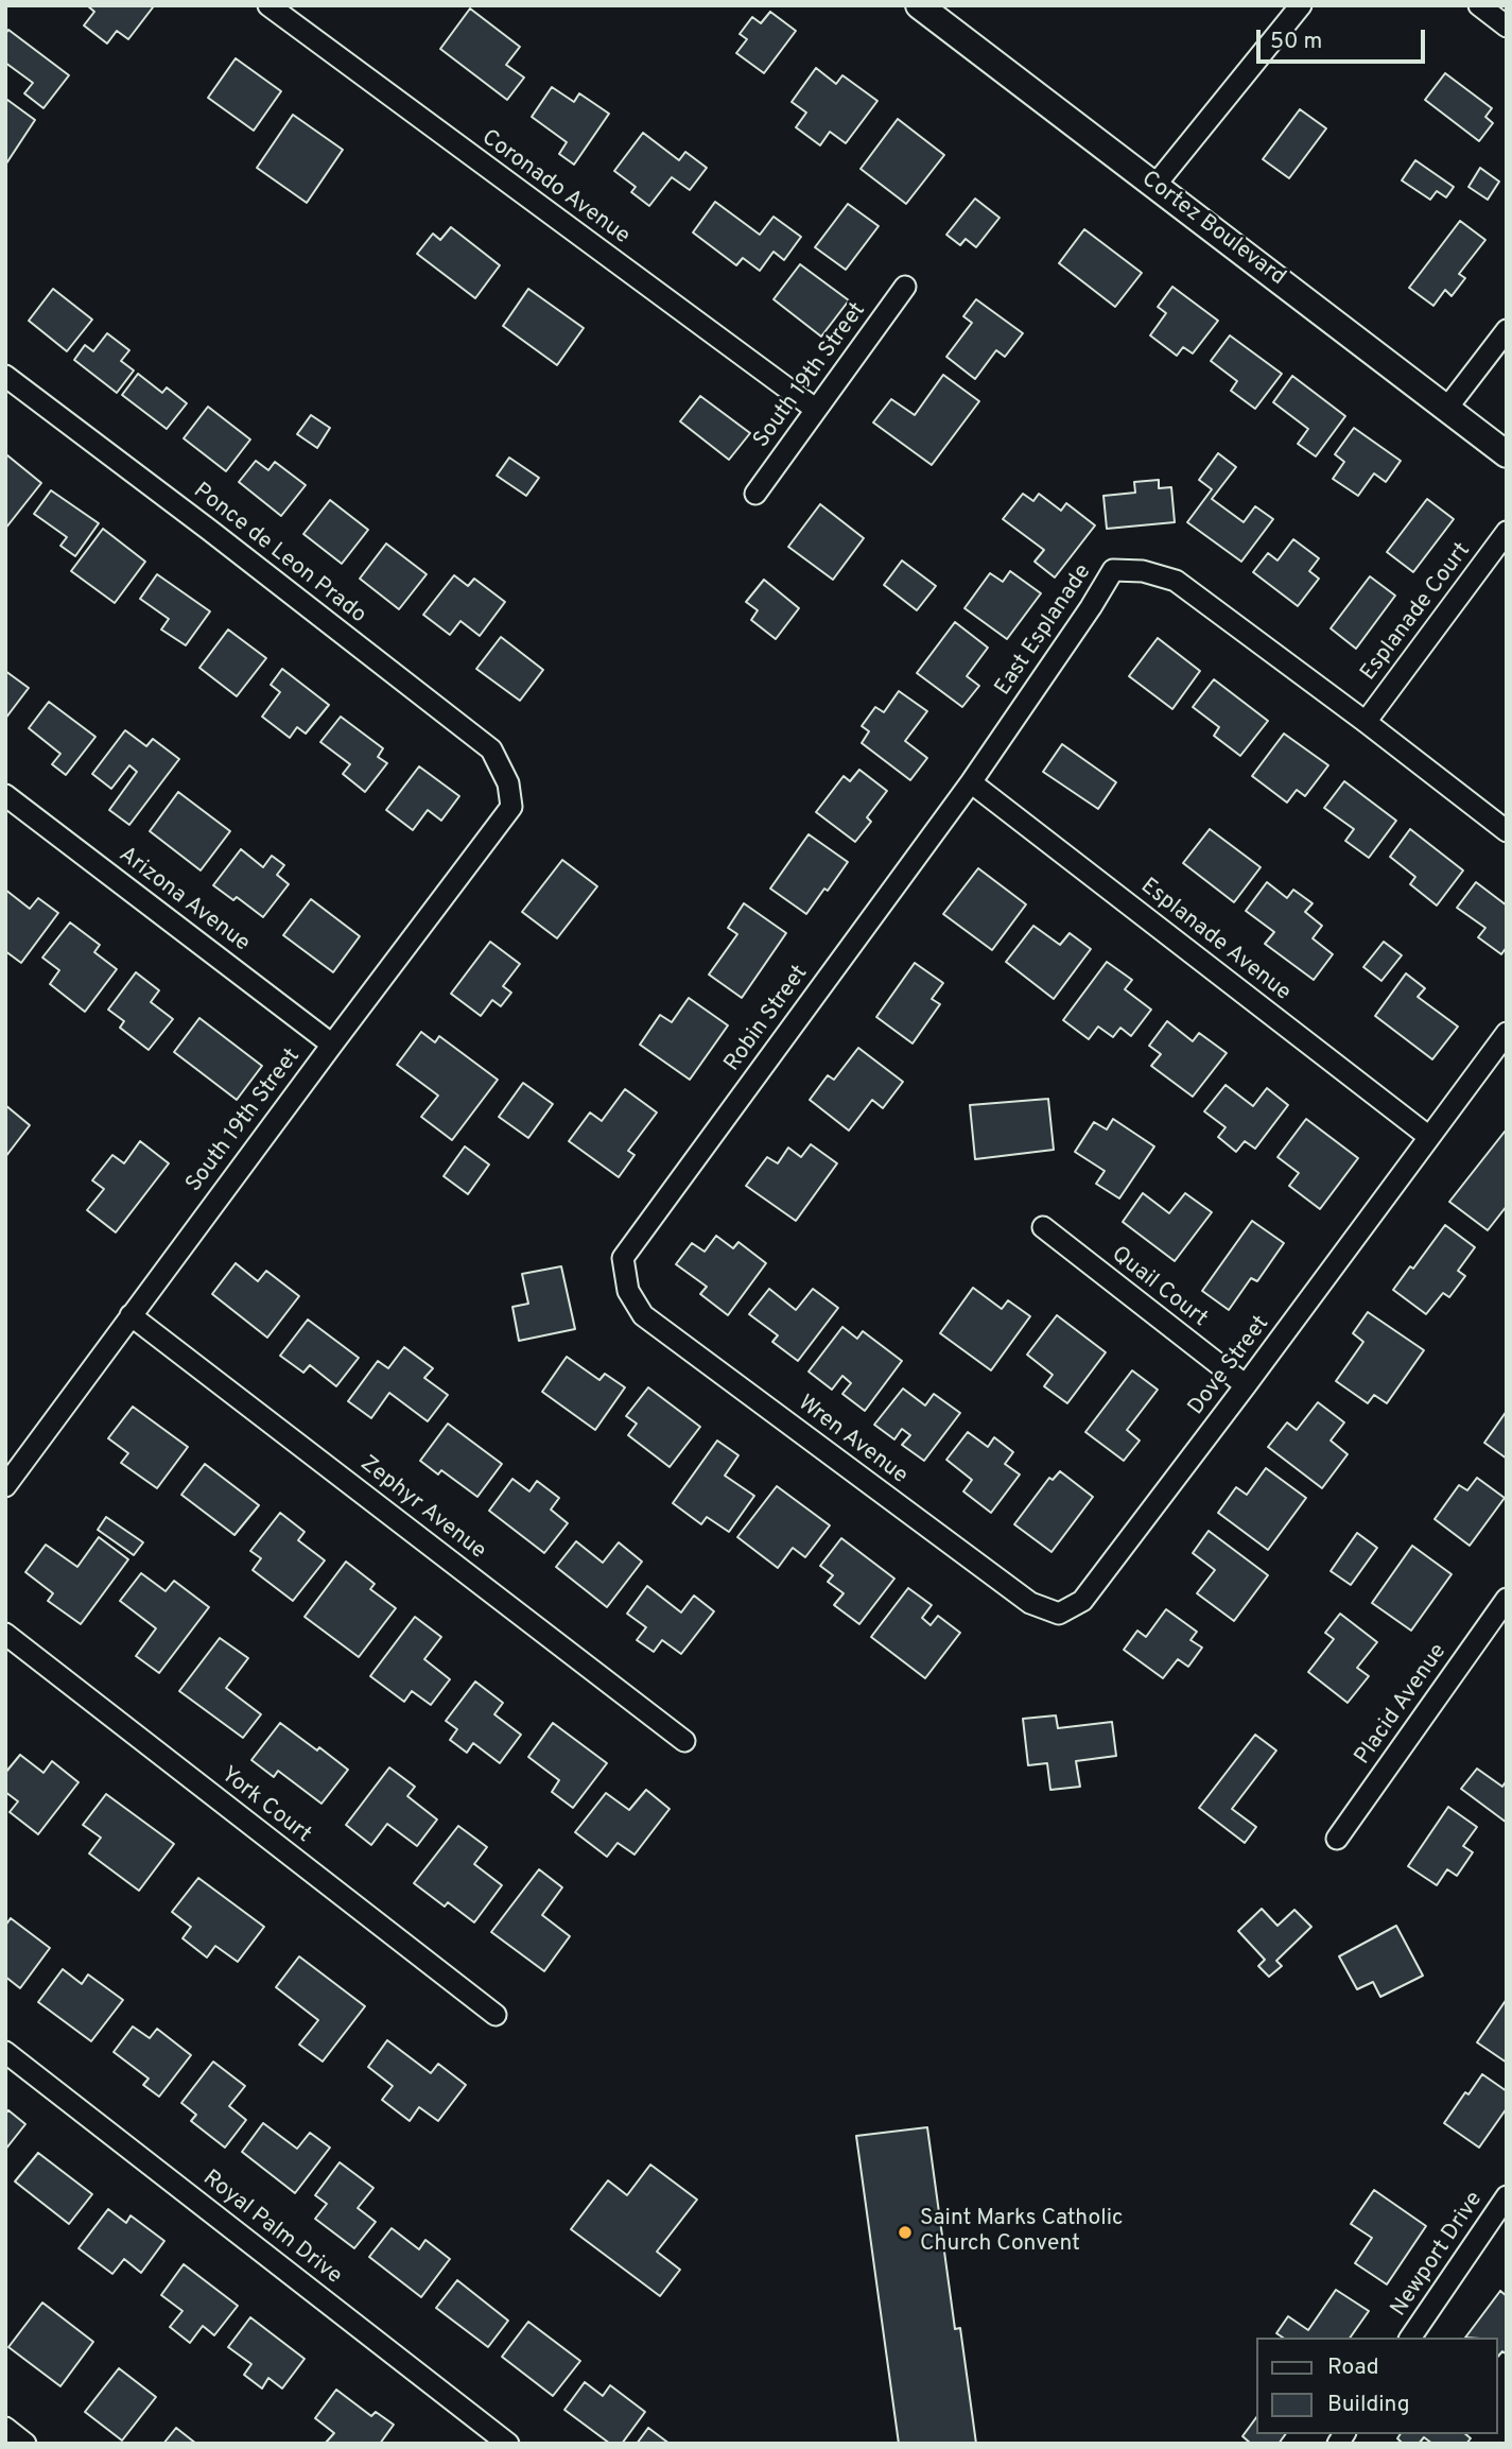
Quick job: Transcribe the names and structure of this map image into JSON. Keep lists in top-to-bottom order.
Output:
{
  "streets": {
    "street": [
      "Coronado Avenue",
      "Cortez Boulevard",
      "South 19th Street",
      "Ponce de Leon Prado",
      "Esplanade Court",
      "East Esplanade",
      "Arizona Avenue",
      "Esplanade Avenue",
      "Robin Street",
      "Quail Court",
      "Dove Street",
      "Wren Avenue",
      "Zephyr Avenue",
      "Placid Avenue",
      "York Court",
      "Royal Palm Drive",
      "Newport Drive"
    ]
  },
  "crossings": [
    ["Coronado Avenue", "South 19th Street"],
    ["South 19th Street", "Ponce de Leon Prado"],
    ["South 19th Street", "Arizona Avenue"],
    ["South 19th Street", "Zephyr Avenue"],
    ["Esplanade Court", "East Esplanade"],
    ["East Esplanade", "Esplanade Avenue"],
    ["East Esplanade", "Robin Street"],
    ["Esplanade Avenue", "Robin Street"],
    ["Esplanade Avenue", "Dove Street"],
    ["Robin Street", "Wren Avenue"],
    ["Quail Court", "Dove Street"],
    ["Dove Street", "Wren Avenue"]
  ],
  "places": ["Saint Marks Catholic Church Convent"],
  "legend": ["Road", "Building"],
  "scale_bar": "50 m"
}
